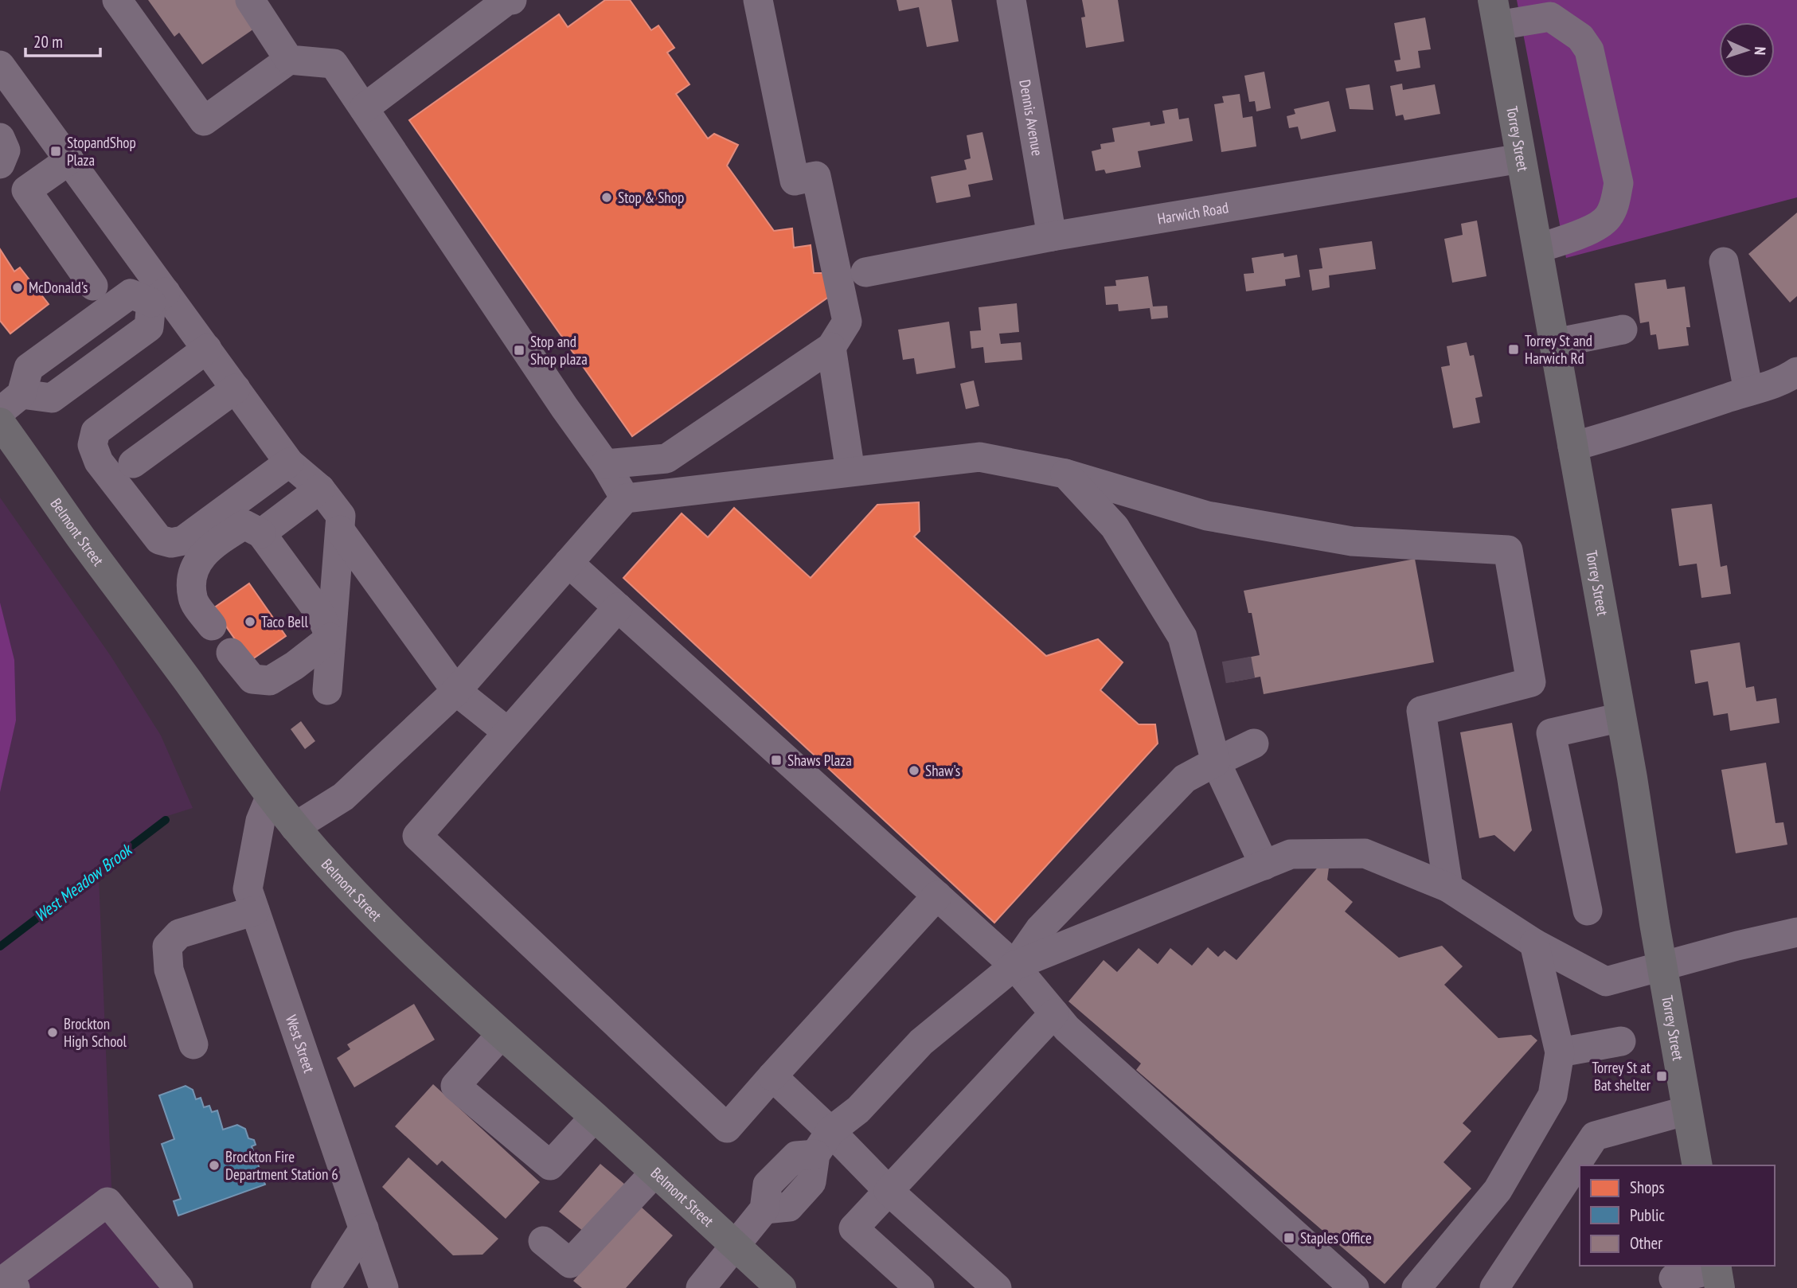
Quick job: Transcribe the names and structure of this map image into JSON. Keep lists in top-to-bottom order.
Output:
{
  "streets": {
    "main road": ["Torrey Street", "Belmont Street"],
    "street": ["Dennis Avenue", "Harwich Road", "West Street"]
  },
  "crossings": [
    ["Dennis Avenue", "Harwich Road"],
    ["Torrey Street", "Harwich Road"],
    ["Belmont Street", "West Street"]
  ],
  "water": ["West Meadow Brook"],
  "places": {
    "transit": [
      "StopandShop Plaza",
      "Torrey St and Harwich Rd",
      "Stop and Shop plaza",
      "Shaws Plaza",
      "Torrey St at Bat shelter",
      "Staples Office"
    ],
    "other": [
      "Stop & Shop",
      "McDonald's",
      "Taco Bell",
      "Shaw's",
      "Brockton High School",
      "Brockton Fire Department Station 6"
    ]
  },
  "legend": ["Shops", "Public", "Other"],
  "scale_bar": "20 m",
  "north": "right"
}
